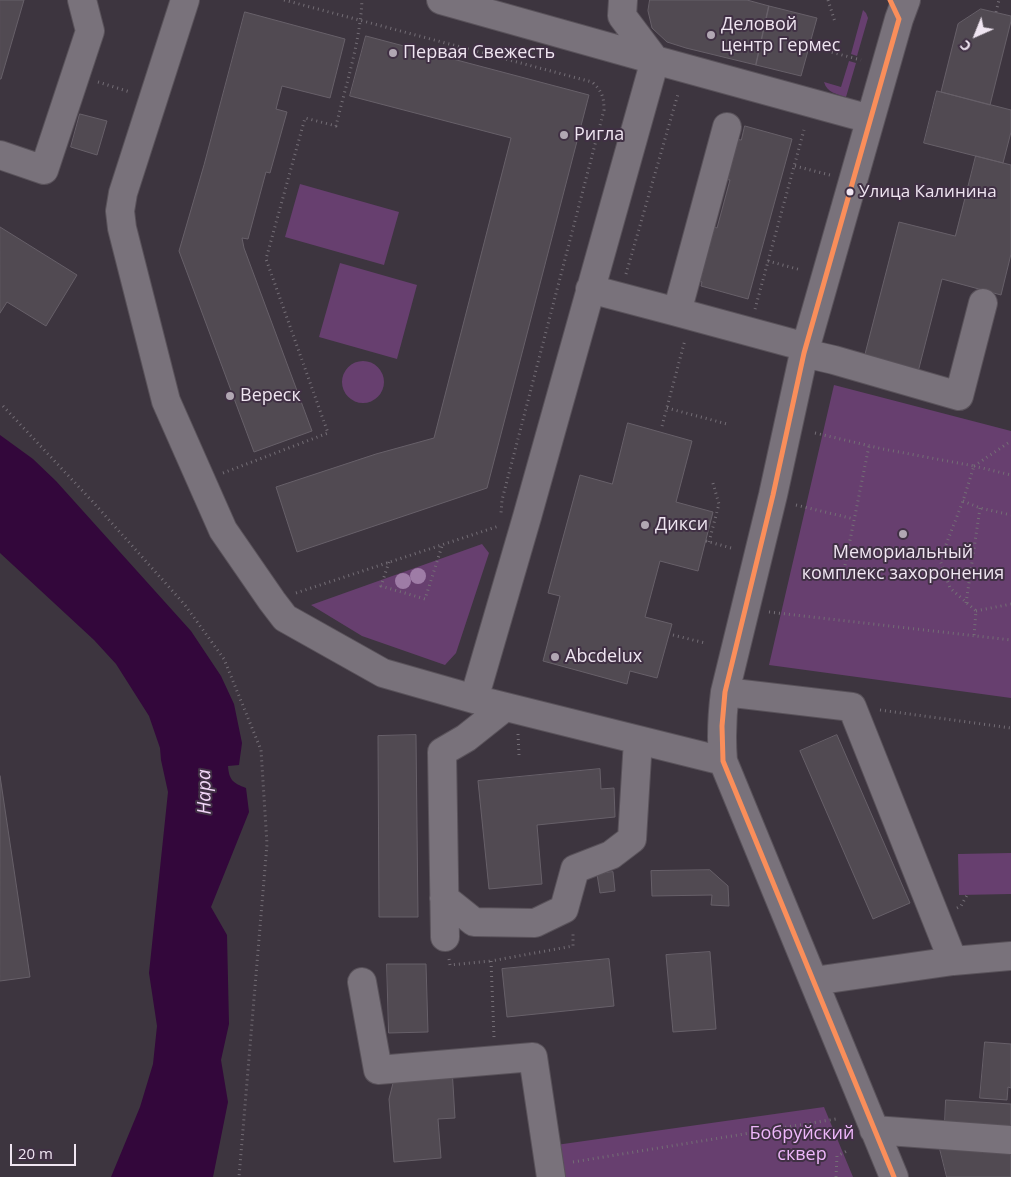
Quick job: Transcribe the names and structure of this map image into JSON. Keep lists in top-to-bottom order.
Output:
{
  "water": ["Нара"],
  "parks": ["Бобруйский сквер"],
  "places": [
    "Деловой центр Гермес",
    "Первая Свежесть",
    "Ригла",
    "Улица Калинина",
    "Вереcк",
    "Дикси",
    "Мемориальный комплекс захоронения",
    "Abcdelux"
  ],
  "scale_bar": "20 m",
  "north": "bottom left"
}
